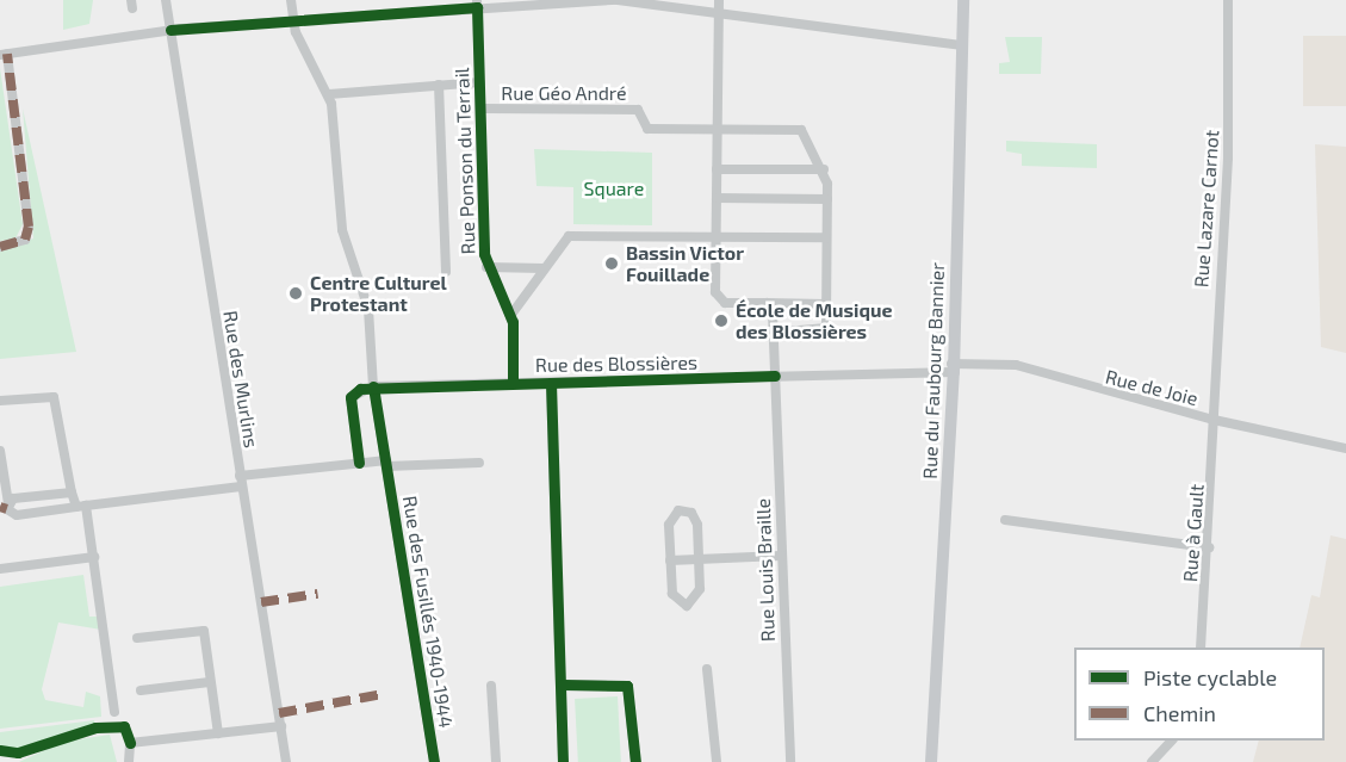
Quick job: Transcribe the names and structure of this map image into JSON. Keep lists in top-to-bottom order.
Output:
{
  "streets": {
    "main road": ["Rue du Faubourg Bannier"],
    "street": [
      "Rue Géo André",
      "Rue Ponson du Terrail",
      "Rue Lazare Carnot",
      "Rue des Blossières",
      "Rue des Murlins",
      "Rue de Joie",
      "Rue à Gault",
      "Rue Louis Braille",
      "Rue des Fusillés 1940-1944"
    ]
  },
  "crossings": [
    ["Rue Géo André", "Rue Ponson du Terrail"],
    ["Rue Lazare Carnot", "Rue de Joie"],
    ["Rue Lazare Carnot", "Rue à Gault"],
    ["Rue des Blossières", "Rue du Faubourg Bannier"],
    ["Rue des Blossières", "Rue de Joie"],
    ["Rue des Blossières", "Rue Louis Braille"],
    ["Rue des Blossières", "Rue des Fusillés 1940-1944"],
    ["Rue du Faubourg Bannier", "Rue de Joie"],
    ["Rue de Joie", "Rue à Gault"]
  ],
  "parks": ["Square"],
  "places": ["Bassin Victor Fouillade", "Centre Culturel Protestant", "École de Musique des Blossières"],
  "legend": ["Piste cyclable", "Chemin"]
}
